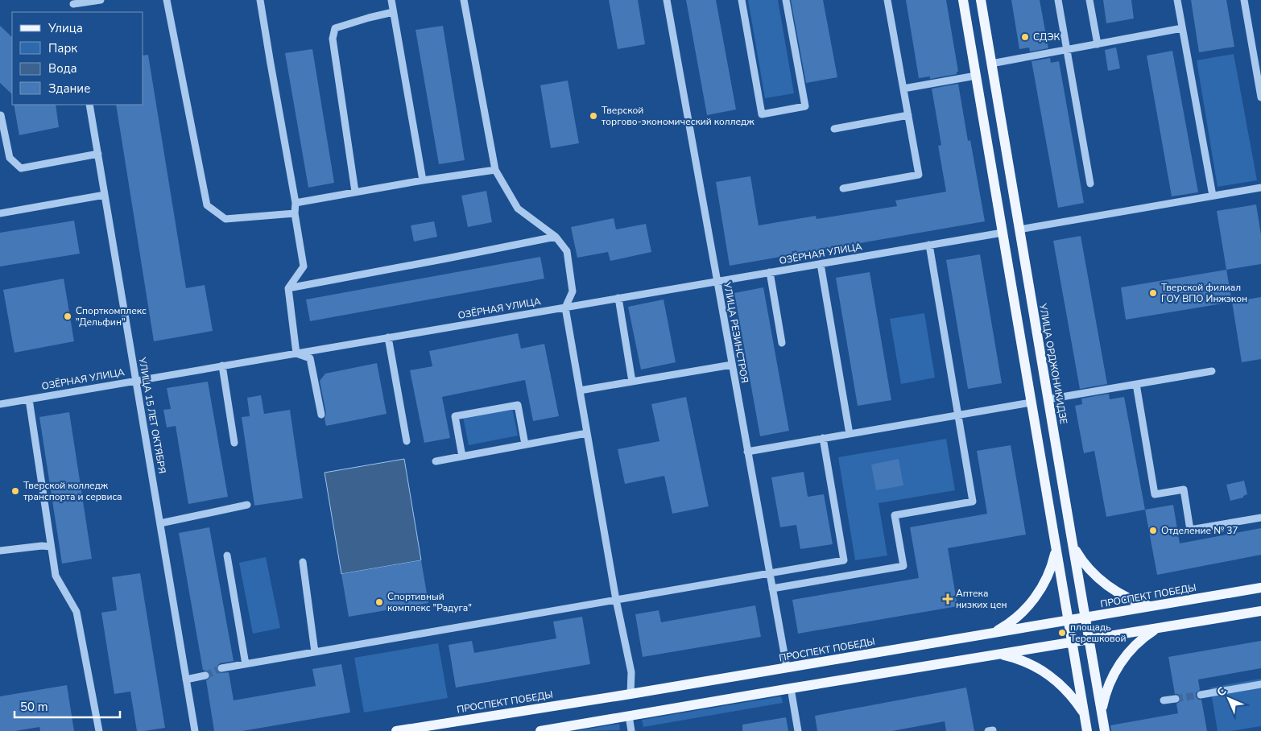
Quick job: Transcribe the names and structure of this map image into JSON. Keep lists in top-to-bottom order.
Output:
{
  "streets": {
    "main road": ["УЛИЦА ОРДЖОНИКИДЗЕ", "ПРОСПЕКТ ПОБЕДЫ"],
    "street": ["ОЗЁРНАЯ УЛИЦА", "УЛИЦА РЕЗИНСТРОЯ", "УЛИЦА 15 ЛЕТ ОКТЯБРЯ"]
  },
  "crossings": [
    ["ОЗЁРНАЯ УЛИЦА", "УЛИЦА РЕЗИНСТРОЯ"],
    ["ОЗЁРНАЯ УЛИЦА", "УЛИЦА 15 ЛЕТ ОКТЯБРЯ"],
    ["УЛИЦА РЕЗИНСТРОЯ", "ПРОСПЕКТ ПОБЕДЫ"],
    ["УЛИЦА ОРДЖОНИКИДЗЕ", "ПРОСПЕКТ ПОБЕДЫ"]
  ],
  "places": {
    "other": [
      "СДЭК",
      "Тверской торгово-экономический колледж",
      "Тверской филиал ГОУ ВПО Инжэкон",
      "Спорткомплекс \"Дельфин\"",
      "Тверской колледж транспорта и сервиса",
      "Отделение № 37",
      "Спортивный комплекс \"Радуга\"",
      "площадь Терешковой"
    ],
    "health": ["Аптека низких цен"]
  },
  "legend": [
    "Улица",
    "Парк",
    "Вода",
    "Здание"
  ],
  "scale_bar": "50 m",
  "north": "top left"
}
